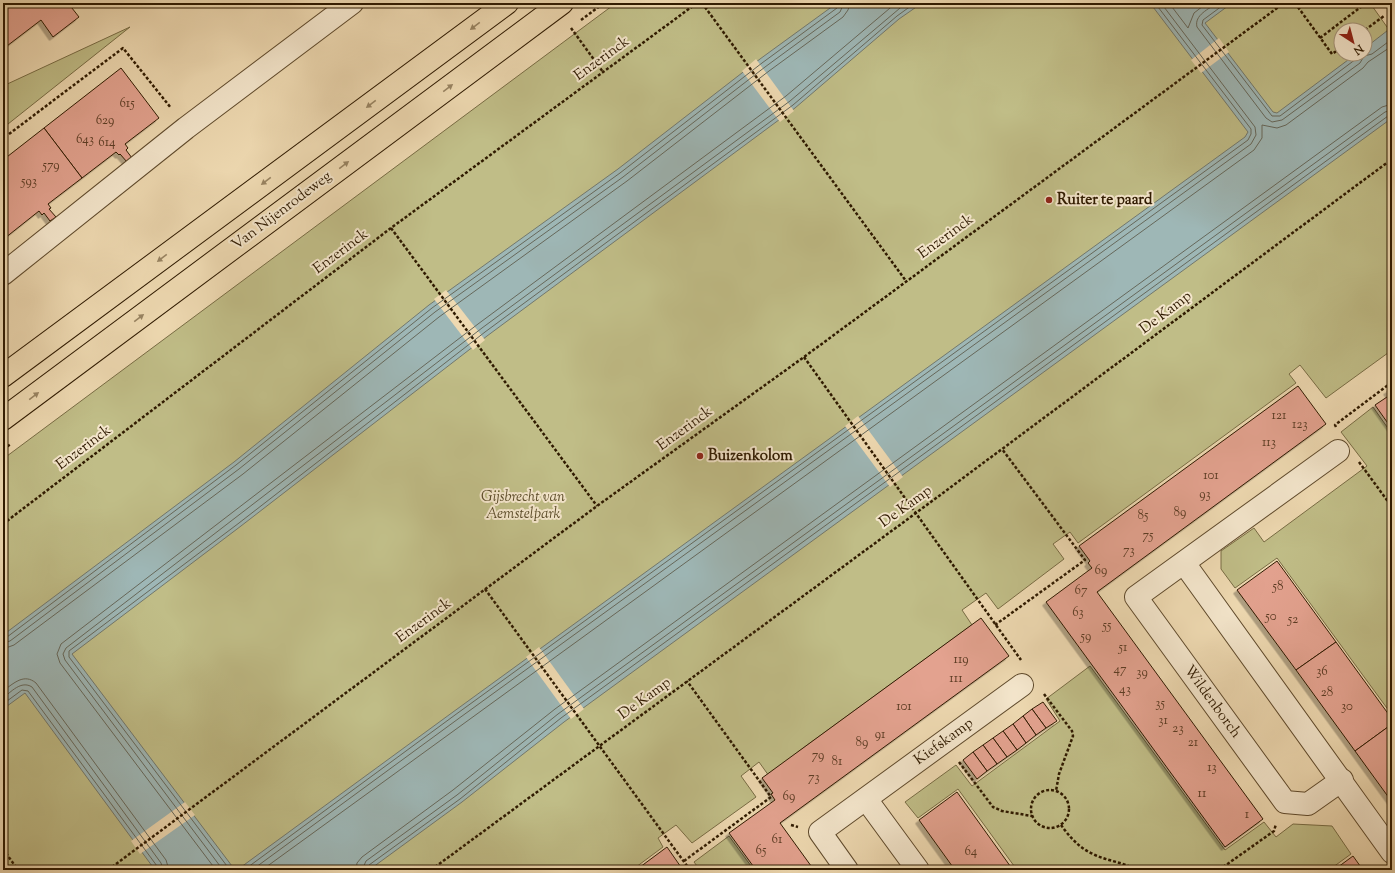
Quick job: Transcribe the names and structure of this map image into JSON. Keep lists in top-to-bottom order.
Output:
{
  "streets": {
    "main road": ["Van Nijenrodeweg"],
    "street": ["Wildenborch", "Kiefskamp"],
    "path": ["Enzerinck", "De Kamp"]
  },
  "parks": ["Gijsbrecht van Aemstelpark"],
  "places": ["Ruiter te paard", "Buizenkolom"],
  "house_numbers": [
    "615",
    "629",
    "643",
    "614",
    "579",
    "593",
    "121",
    "123",
    "113",
    "101",
    "93",
    "89",
    "85",
    "75",
    "73",
    "69",
    "58",
    "67",
    "63",
    "50",
    "52",
    "55",
    "59",
    "51",
    "119",
    "47",
    "36",
    "39",
    "111",
    "43",
    "28",
    "35",
    "101",
    "30",
    "31",
    "23",
    "91",
    "89",
    "21",
    "79",
    "81",
    "13",
    "73",
    "11",
    "69",
    "1",
    "61",
    "65",
    "64"
  ],
  "north": "bottom right"
}
